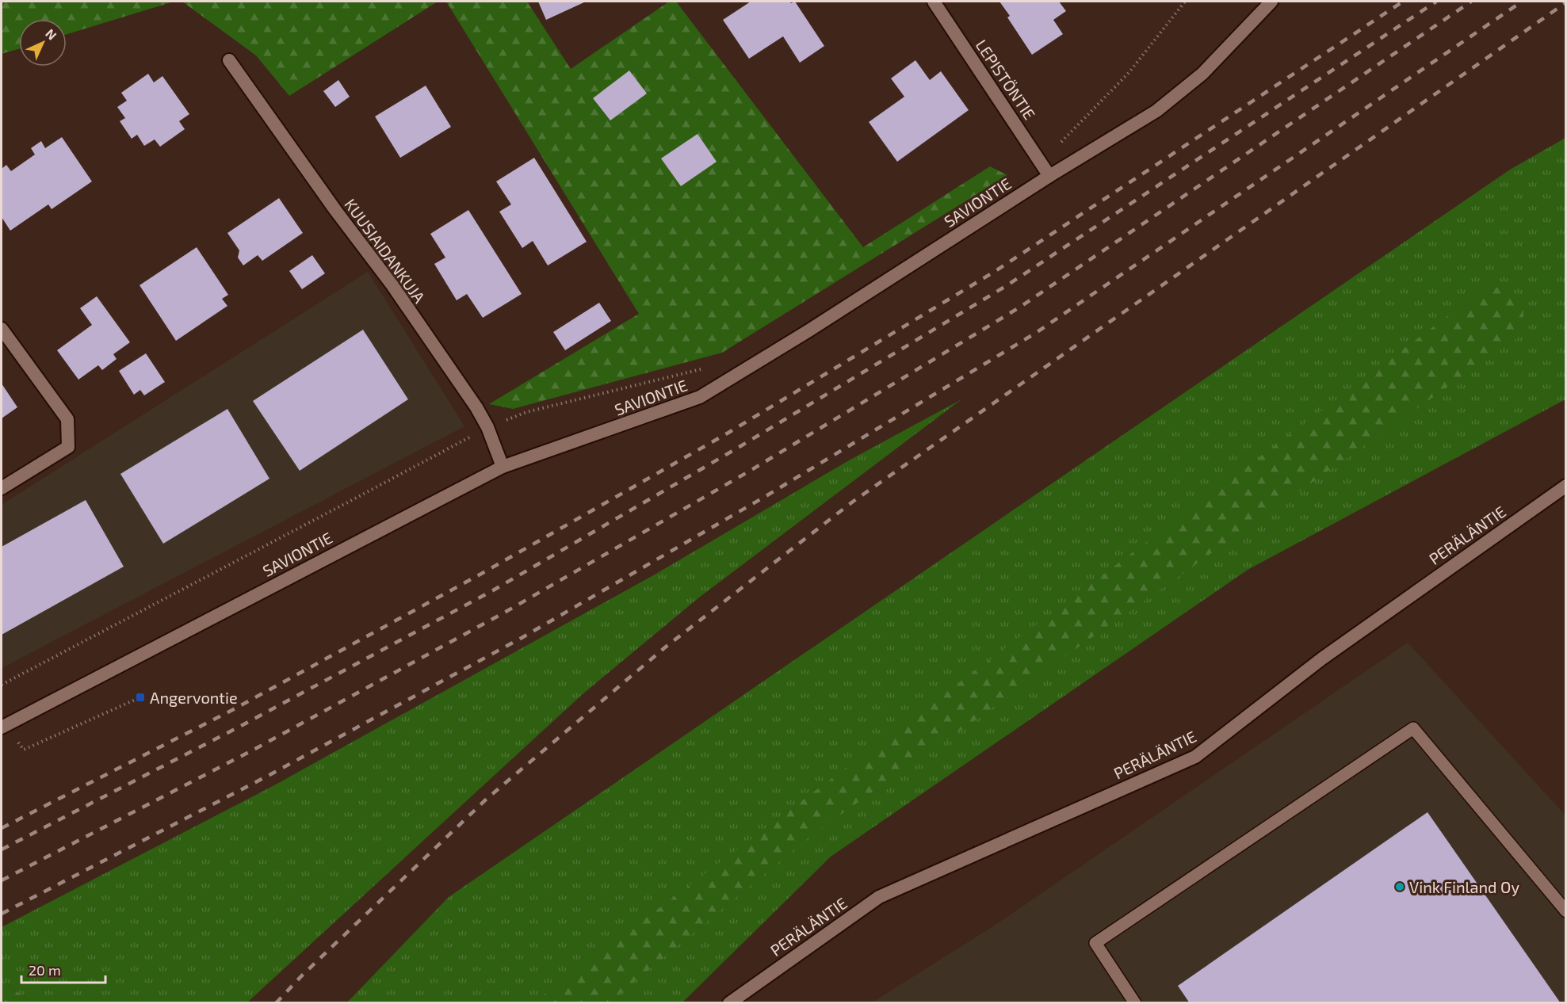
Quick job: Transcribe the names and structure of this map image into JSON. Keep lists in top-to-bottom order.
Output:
{
  "streets": {
    "street": [
      "LEPISTÖNTIE",
      "SAVIONTIE",
      "KUUSIAIDANKUJA",
      "PERÄLÄNTIE"
    ]
  },
  "crossings": [
    ["LEPISTÖNTIE", "SAVIONTIE"],
    ["SAVIONTIE", "KUUSIAIDANKUJA"]
  ],
  "places": {
    "transit": ["Angervontie"],
    "other": ["Vink Finland Oy"]
  },
  "scale_bar": "20 m",
  "north": "top right"
}
